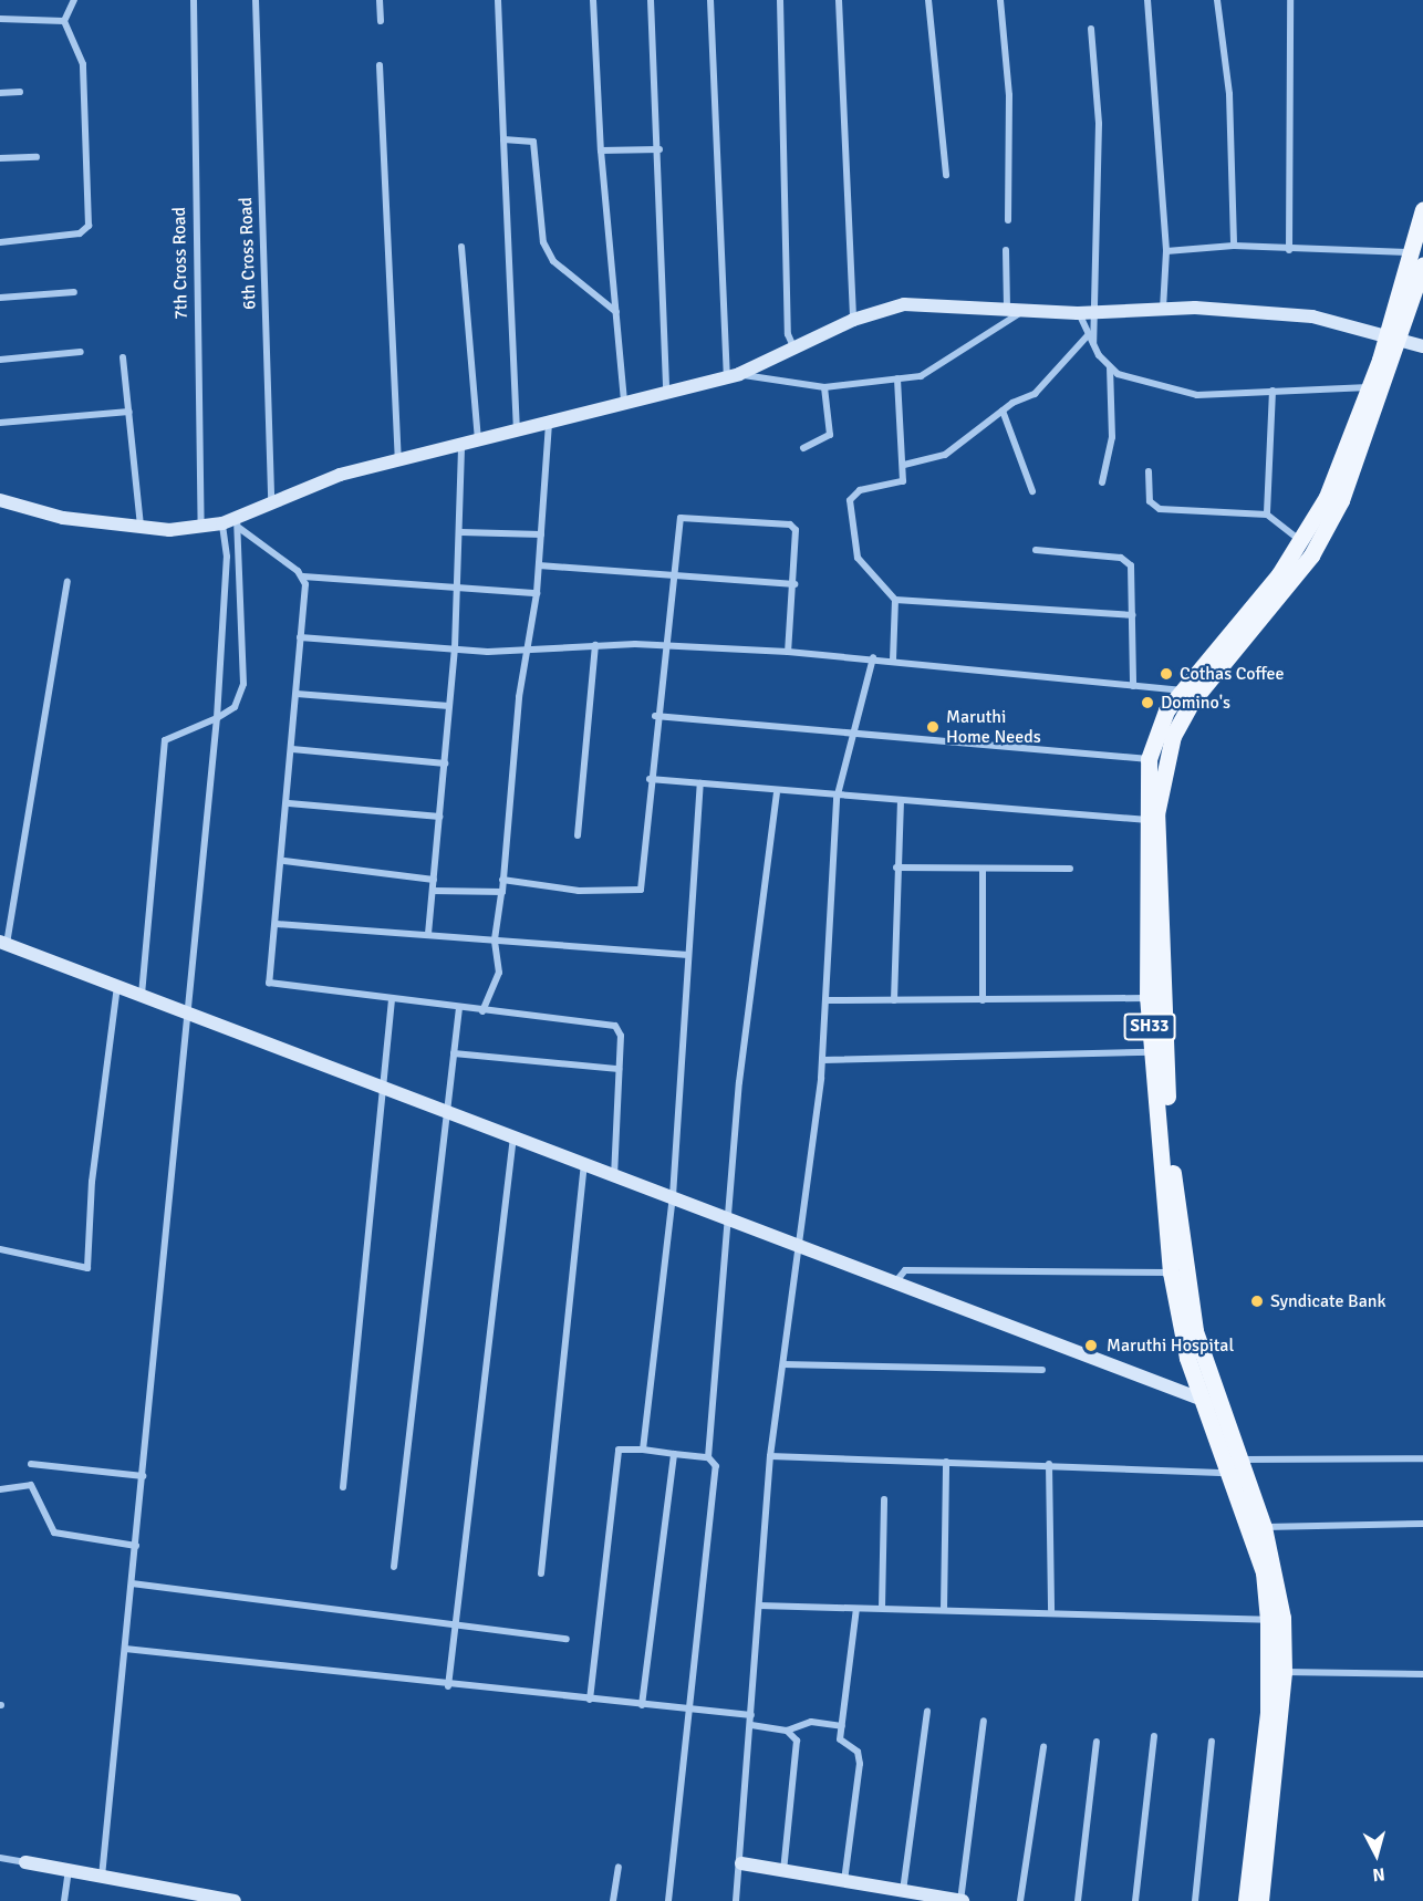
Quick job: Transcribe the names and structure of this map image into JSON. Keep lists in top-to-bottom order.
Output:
{
  "streets": {
    "main road": ["SH33"],
    "street": ["6th Cross Road", "7th Cross Road"]
  },
  "places": [
    "Cothas Coffee",
    "Domino's",
    "Maruthi Home Needs",
    "Syndicate Bank",
    "Maruthi Hospital"
  ],
  "north": "bottom"
}
